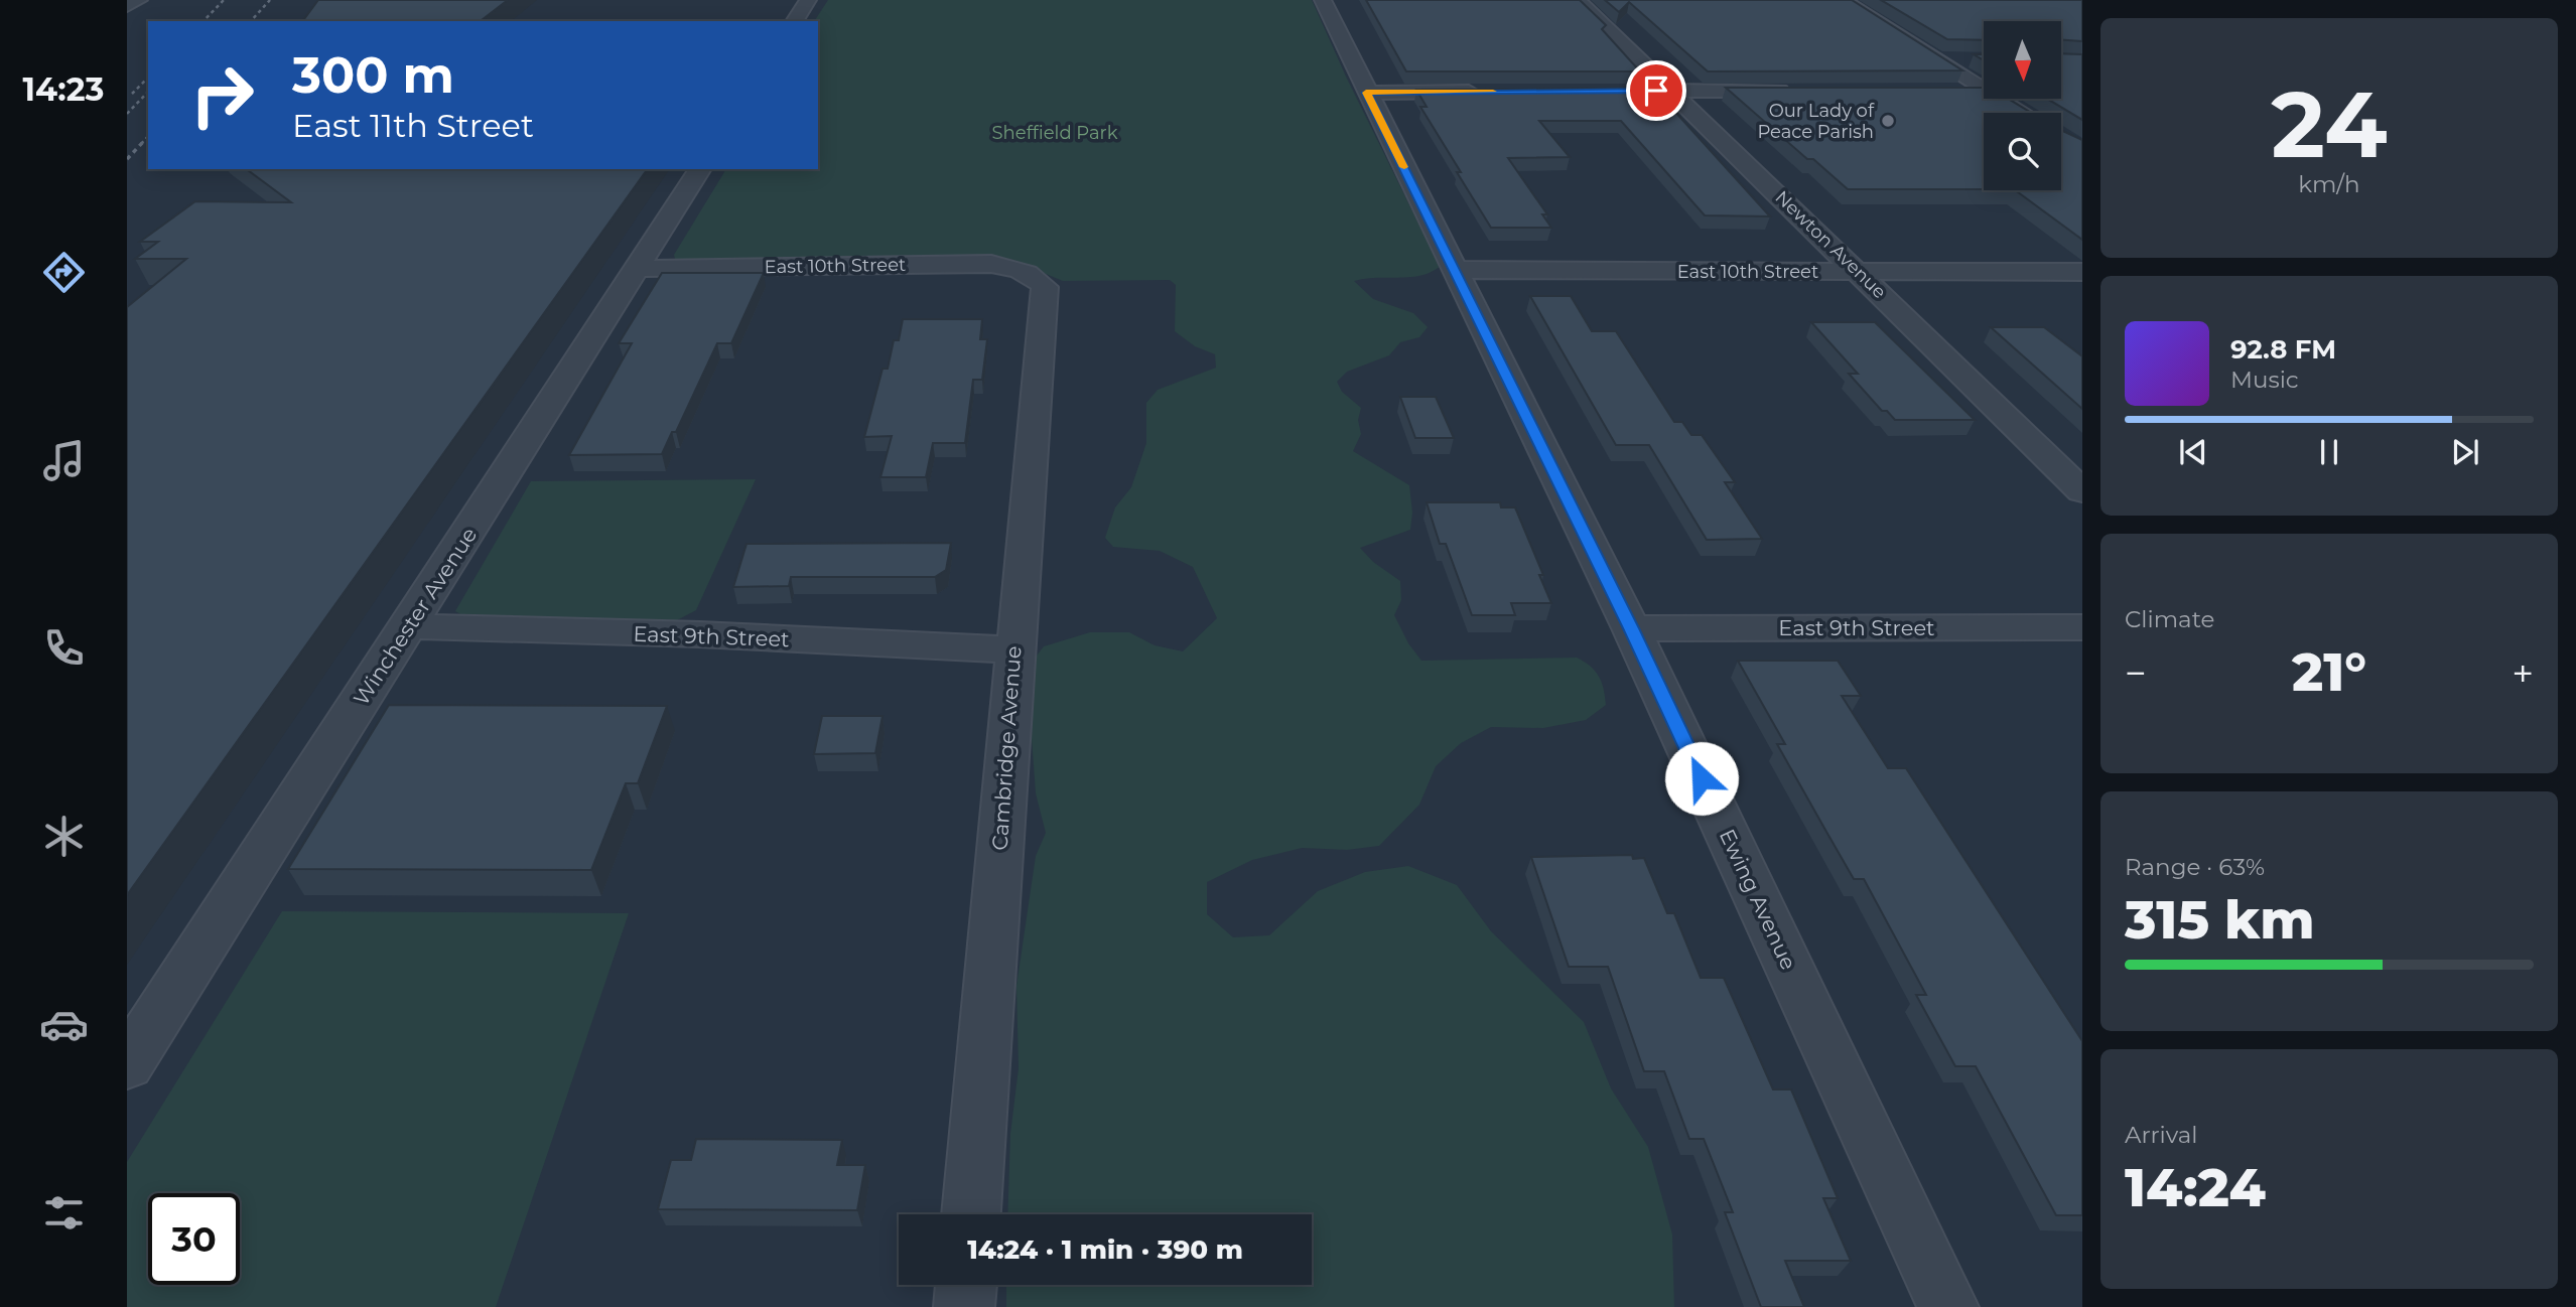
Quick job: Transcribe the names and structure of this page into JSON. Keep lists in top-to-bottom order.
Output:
{
  "streets": {
    "street": [
      "Newton Avenue",
      "East 10th Street",
      "Winchester Avenue",
      "East 9th Street",
      "Cambridge Avenue",
      "Ewing Avenue"
    ]
  },
  "crossings": [
    ["Newton Avenue", "East 10th Street"],
    ["East 10th Street", "Winchester Avenue"],
    ["East 10th Street", "Cambridge Avenue"],
    ["East 10th Street", "Ewing Avenue"],
    ["Winchester Avenue", "East 9th Street"],
    ["East 9th Street", "Cambridge Avenue"],
    ["East 9th Street", "Ewing Avenue"]
  ],
  "parks": ["Sheffield Park"],
  "places": ["Our Lady of Peace Parish"],
  "north": "bottom",
  "page": {
    "tabs": "14:23",
    "tile": [
      ["24", "km/h"],
      "Climate",
      ["Range · 63%", "315 km"],
      ["Arrival", "14:24"]
    ],
    "turn": ["300 m", "East 11th Street"],
    "song": ["92.8 FM", "Music"],
    "heat": ["−", "21°", "+"],
    "limit": "30",
    "trip": "14:24 · 1 min · 390 m"
  }
}
